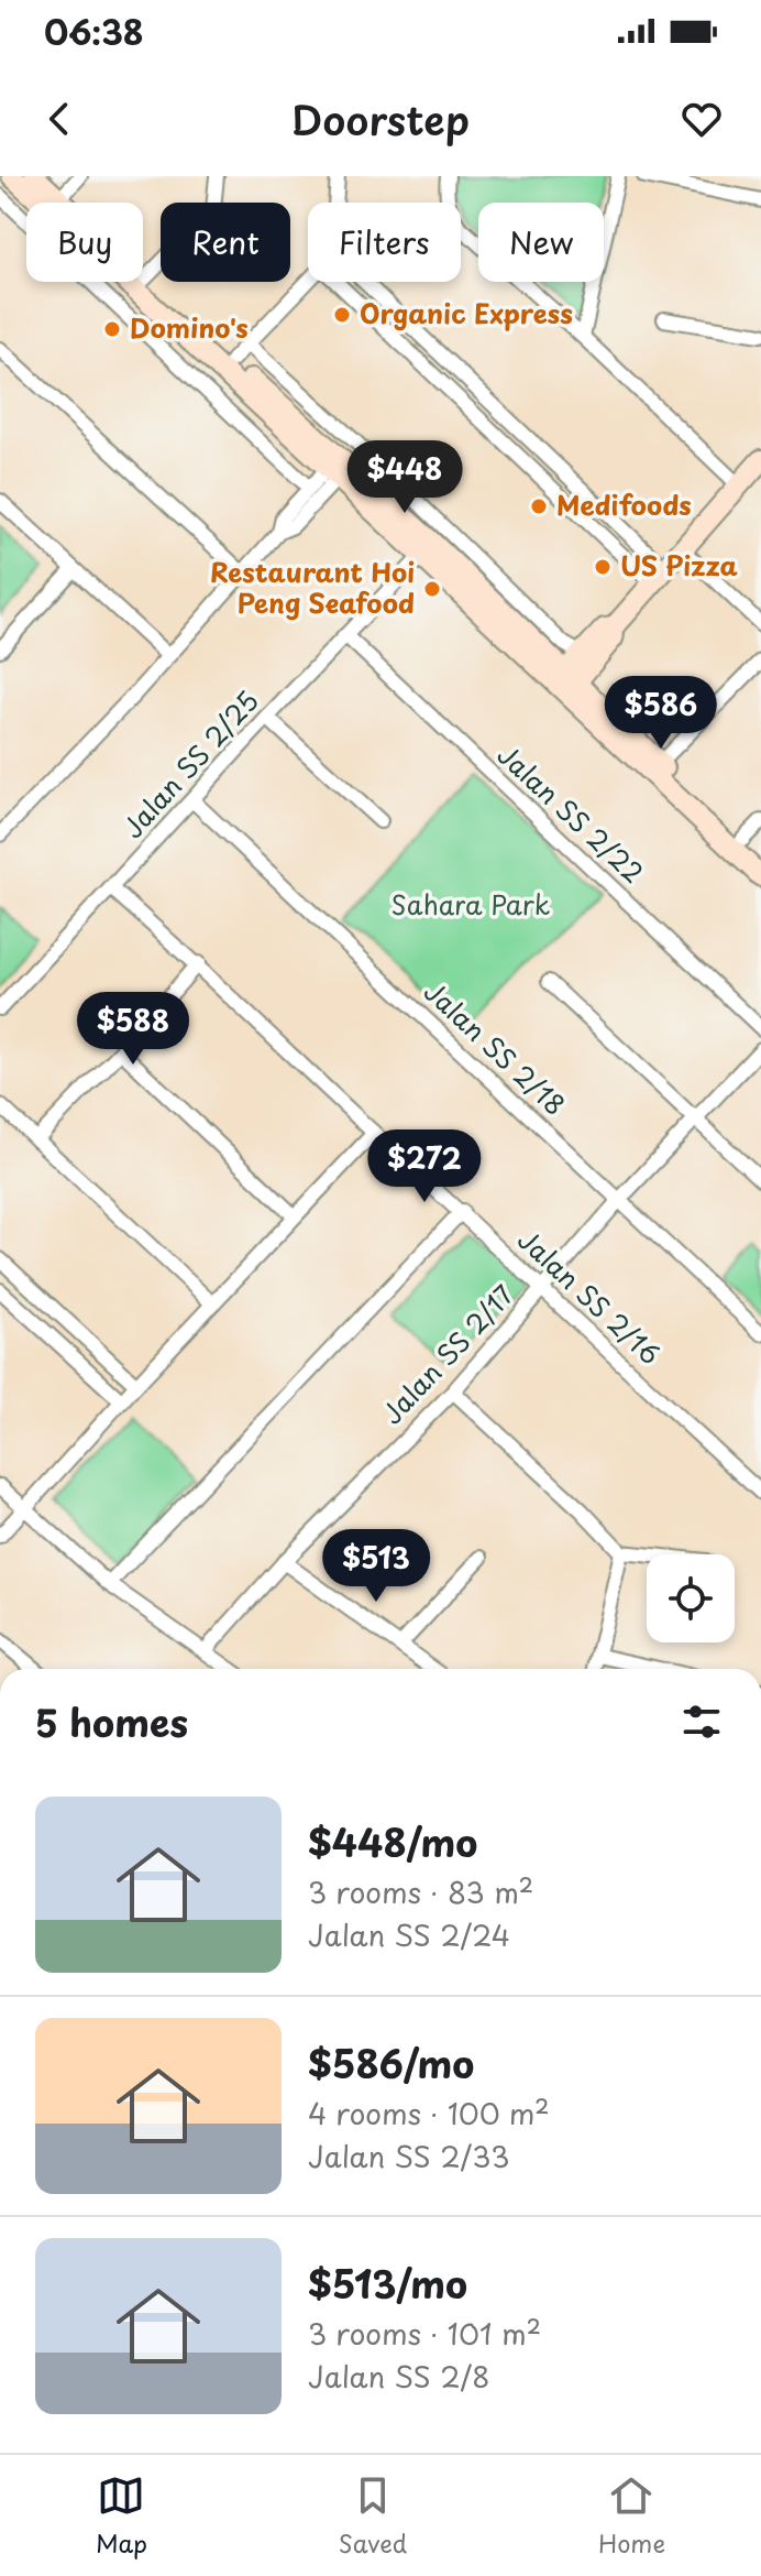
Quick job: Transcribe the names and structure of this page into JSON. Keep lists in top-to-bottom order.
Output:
{
  "streets": {
    "street": [
      "Jalan SS 2/25",
      "Jalan SS 2/22",
      "Jalan SS 2/18",
      "Jalan SS 2/16",
      "Jalan SS 2/17"
    ]
  },
  "crossings": [
    ["Jalan SS 2/25", "Jalan SS 2/22"],
    ["Jalan SS 2/25", "Jalan SS 2/18"],
    ["Jalan SS 2/25", "Jalan SS 2/16"],
    ["Jalan SS 2/18", "Jalan SS 2/17"],
    ["Jalan SS 2/16", "Jalan SS 2/17"]
  ],
  "parks": ["Sahara Park"],
  "places": [
    "Organic Express",
    "Domino's",
    "Medifoods",
    "US Pizza",
    "Restaurant Hoi Peng Seafood"
  ],
  "page": {
    "status": "06:38",
    "header": "Doorstep",
    "chip": [
      "Buy",
      "Rent",
      "Filters",
      "New"
    ],
    "price": [
      "$448",
      "$586",
      "$588",
      "$272",
      "$513"
    ],
    "heading": "5 homes",
    "list": [
      {
        "name": "$448/mo",
        "note": "3 rooms · 83 m² · Jalan SS 2/24"
      },
      {
        "name": "$586/mo",
        "note": "4 rooms · 100 m² · Jalan SS 2/33"
      },
      {
        "name": "$513/mo",
        "note": "3 rooms · 101 m² · Jalan SS 2/8"
      }
    ],
    "tabs": ["Map", "Saved", "Home"]
  }
}
